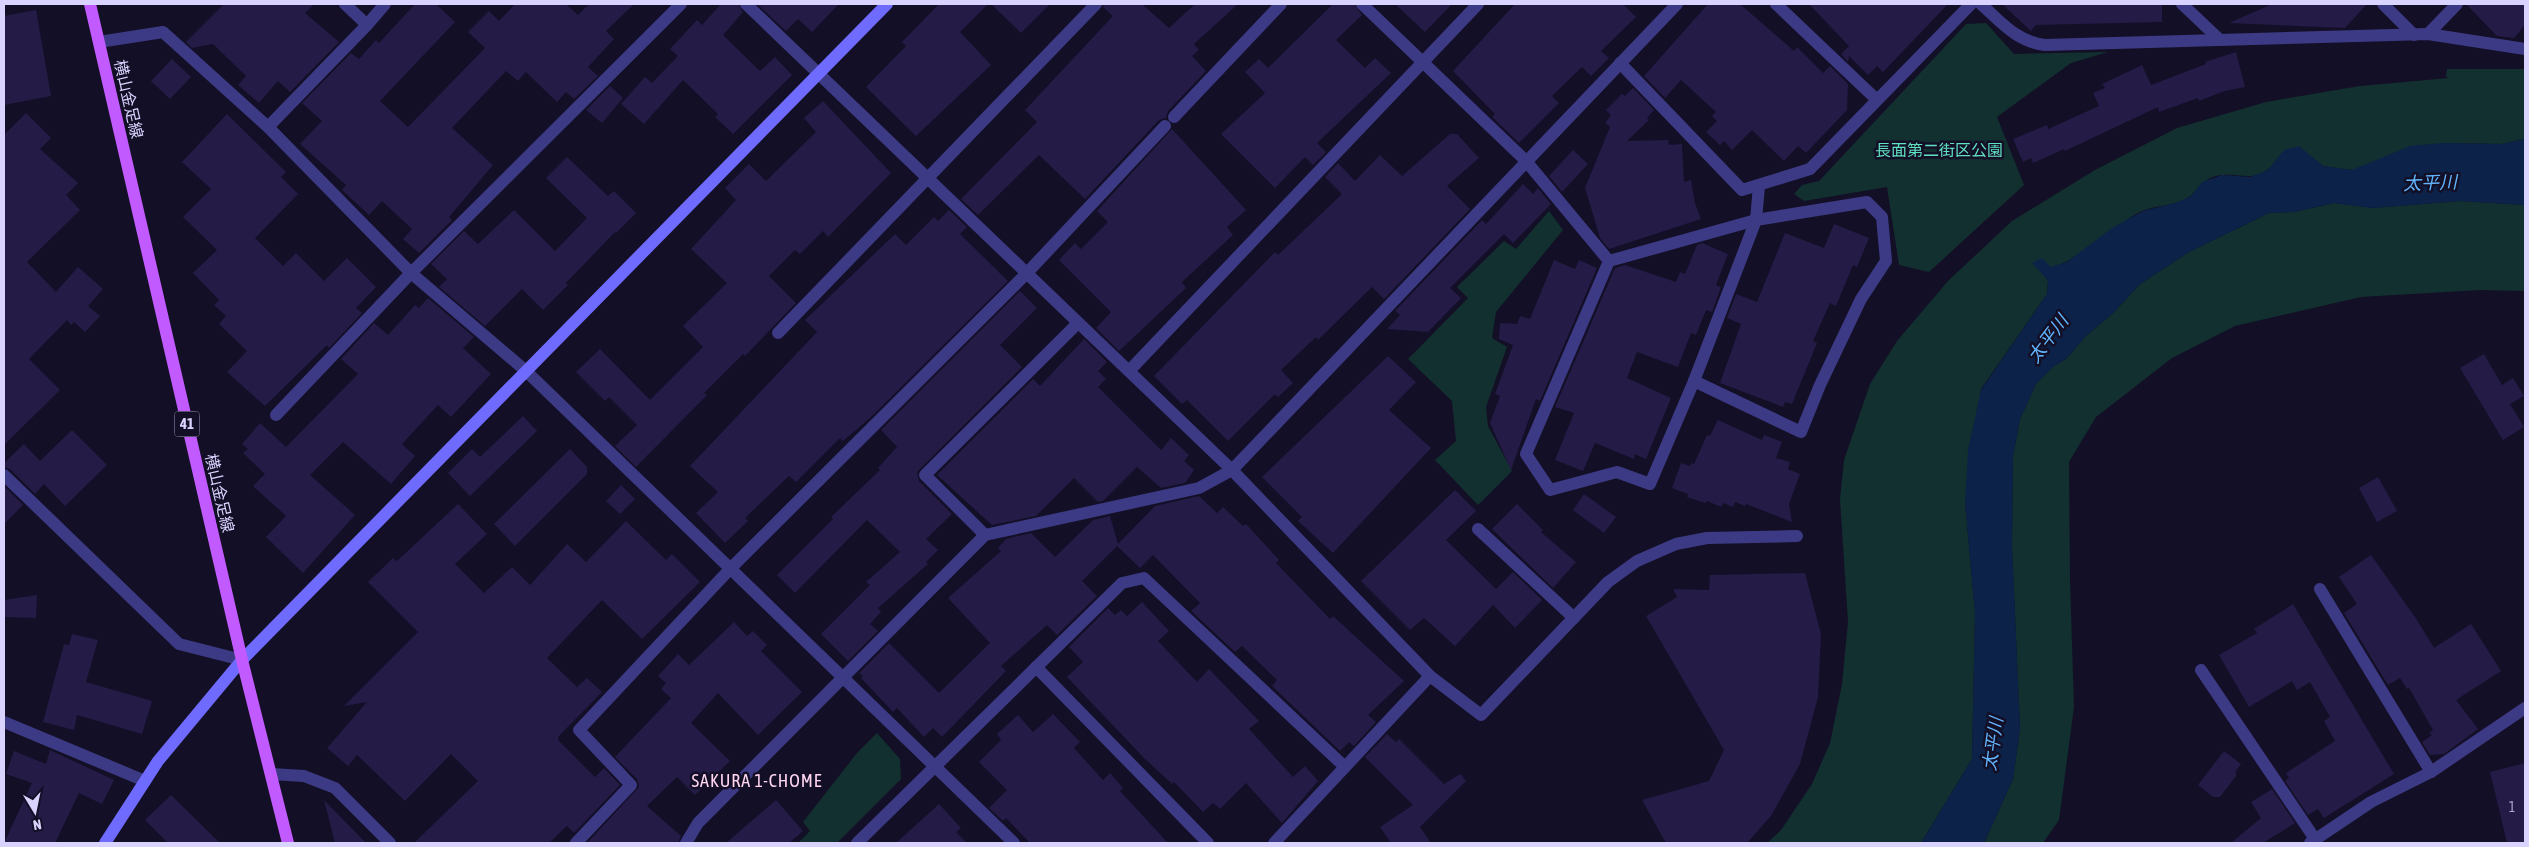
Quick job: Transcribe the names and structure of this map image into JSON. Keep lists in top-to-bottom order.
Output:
{
  "streets": {
    "main road": ["横山金足線", "41"]
  },
  "districts": ["SAKURA 1-CHOME"],
  "water": ["太平川"],
  "parks": ["長面第二街区公園"],
  "house_numbers": ["1"],
  "north": "bottom"
}
